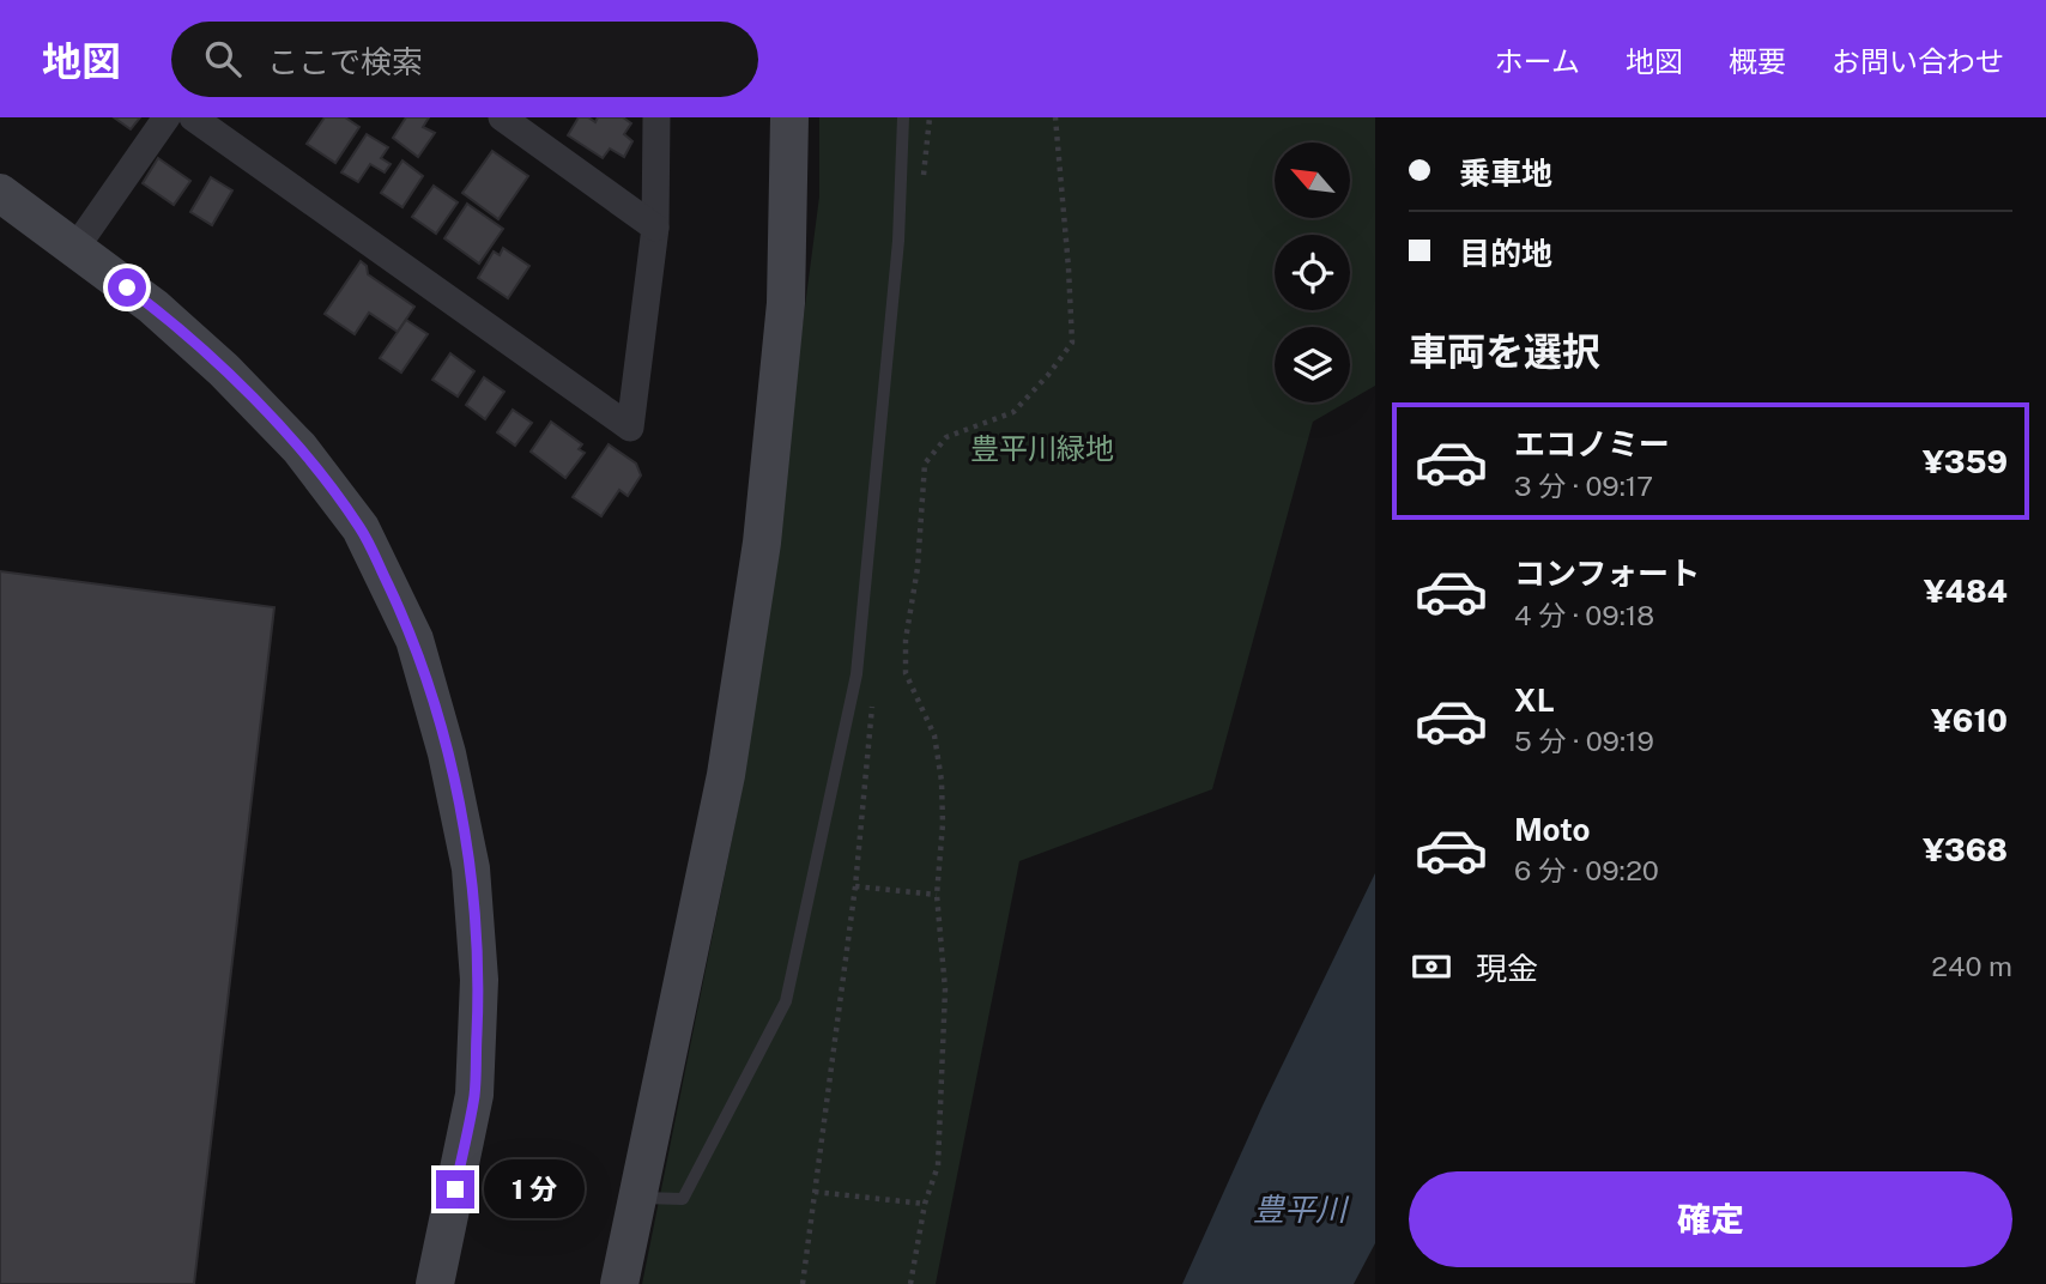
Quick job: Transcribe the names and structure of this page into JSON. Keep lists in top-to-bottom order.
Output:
{
  "water": ["豊平川"],
  "parks": ["豊平川緑地"],
  "north": "top left",
  "page": {
    "header": "地図",
    "search": "ここで検索",
    "nav": [
      "ホーム",
      "地図",
      "概要",
      "お問い合わせ"
    ],
    "banner": ["乗車地", "目的地"],
    "heading": "車両を選択",
    "list": [
      {
        "name": "エコノミー",
        "note": "3 分 · 09:17",
        "value": "¥359"
      },
      {
        "name": "コンフォート",
        "note": "4 分 · 09:18",
        "value": "¥484"
      },
      {
        "name": "XL",
        "note": "5 分 · 09:19",
        "value": "¥610"
      },
      {
        "name": "Moto",
        "note": "6 分 · 09:20",
        "value": "¥368"
      }
    ],
    "pay": ["現金", "240 m"],
    "buttons": "確定",
    "bubble": "1 分"
  }
}
